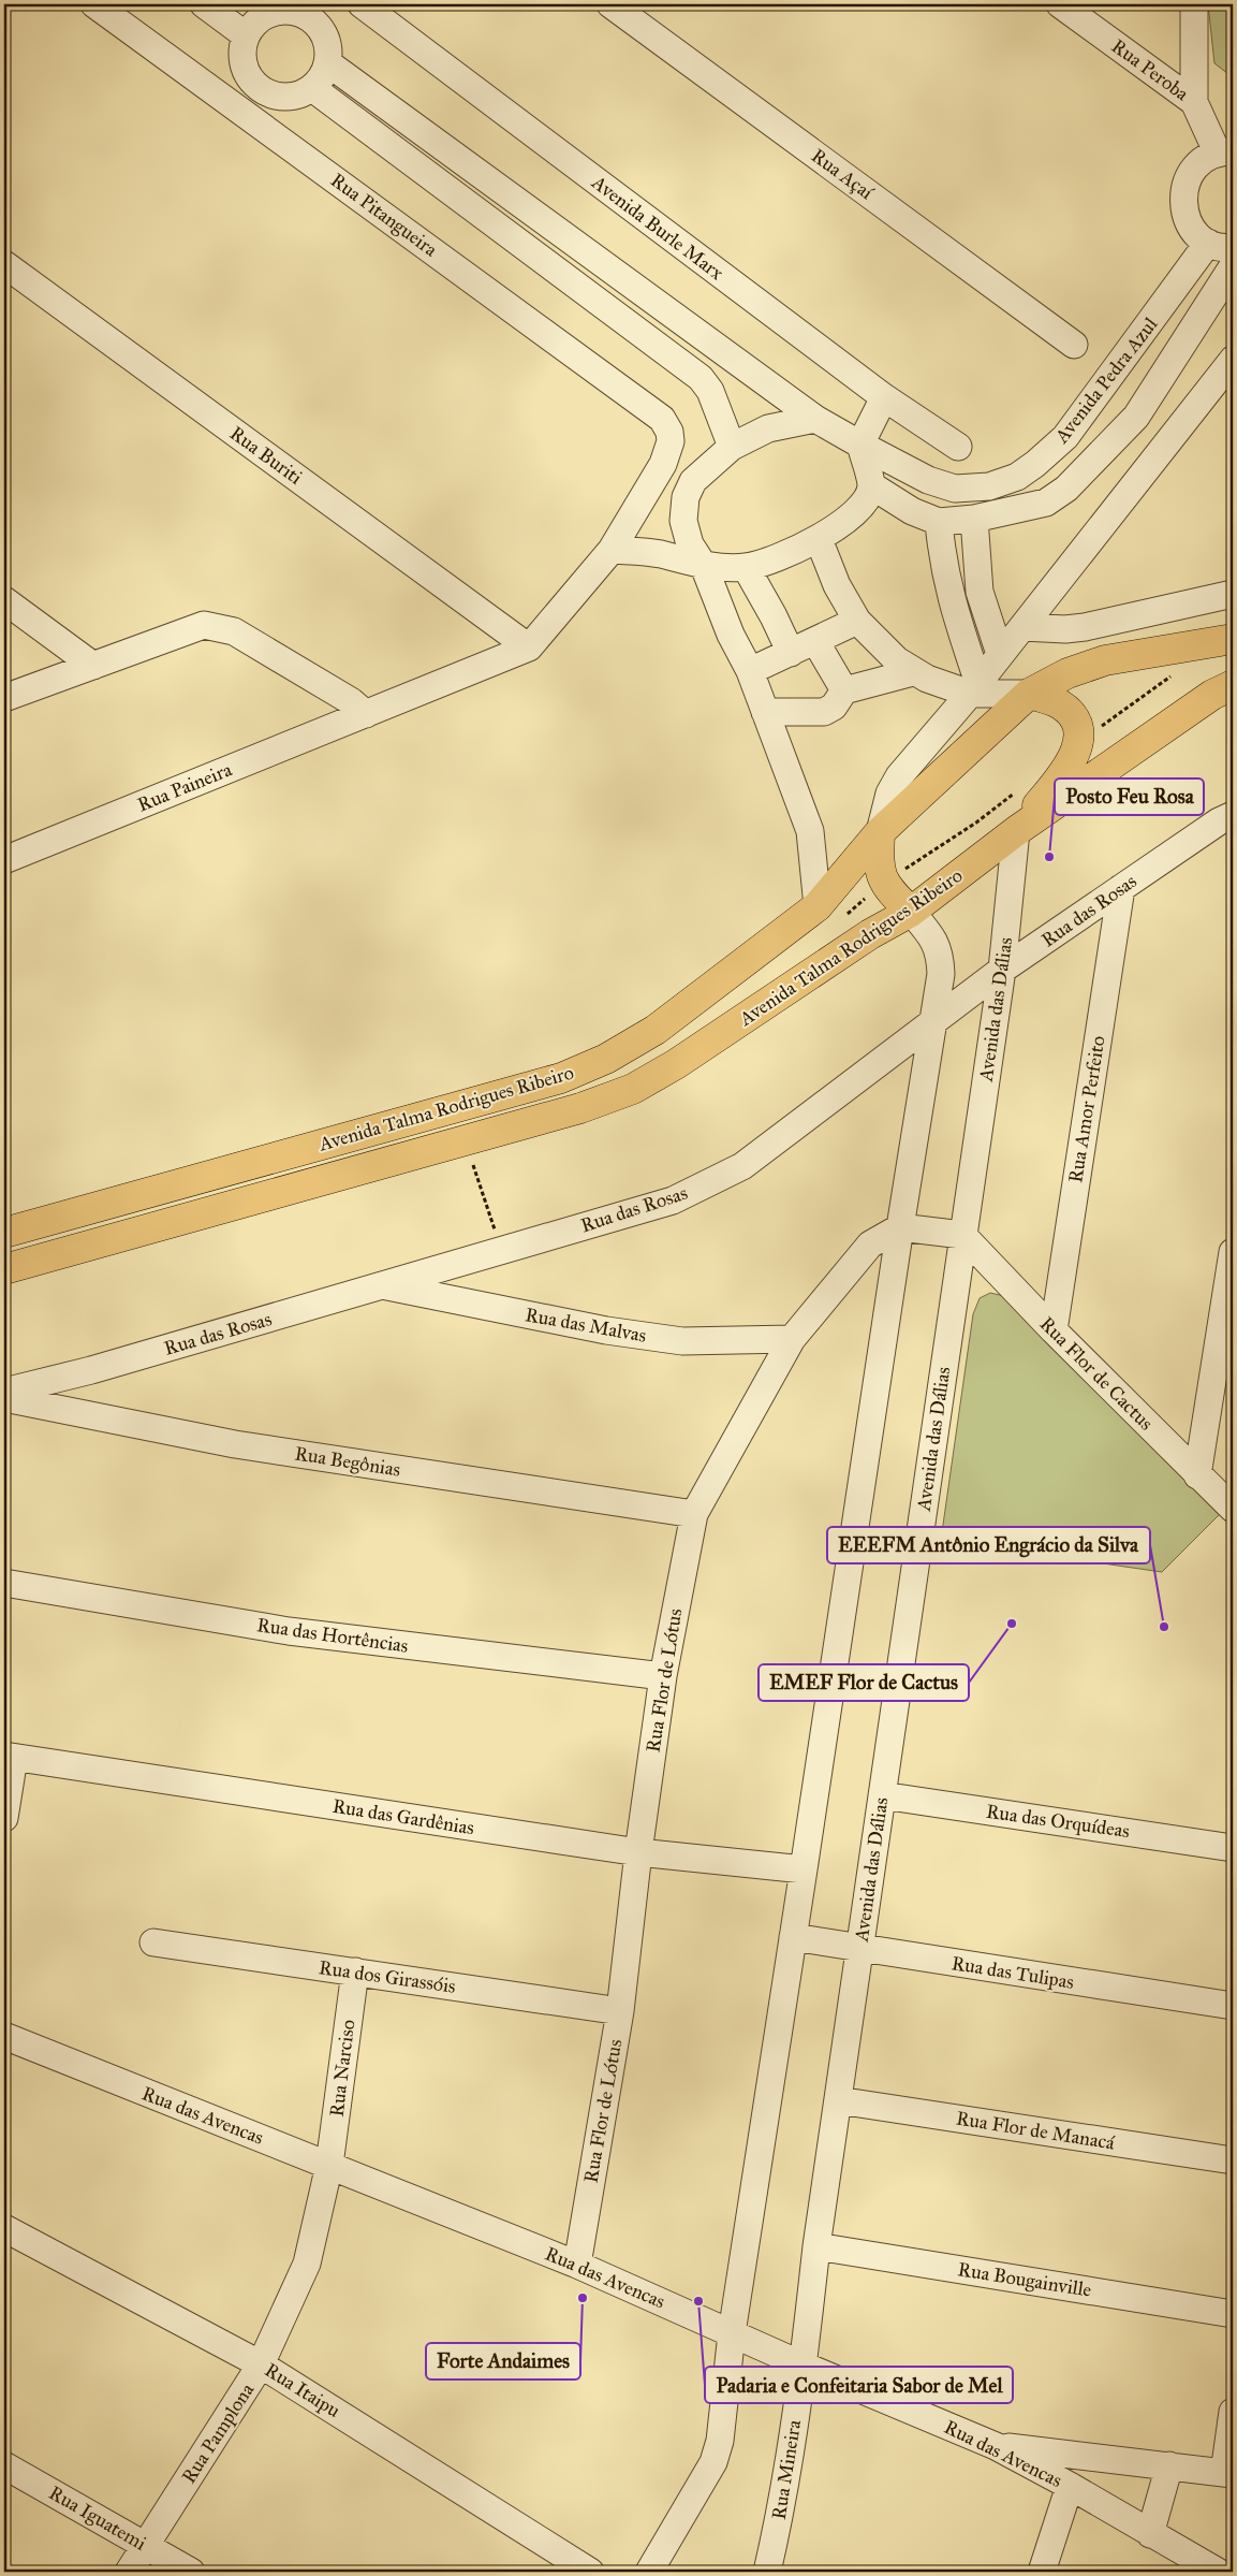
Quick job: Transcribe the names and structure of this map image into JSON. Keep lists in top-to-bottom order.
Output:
{
  "streets": {
    "main road": ["Avenida Talma Rodrigues Ribeiro"],
    "street": [
      "Rua Peroba",
      "Rua Açaí",
      "Rua Pitangueira",
      "Avenida Burle Marx",
      "Avenida Pedra Azul",
      "Rua Buriti",
      "Rua Paineira",
      "Rua das Rosas",
      "Avenida das Dálias",
      "Rua Amor Perfeito",
      "Rua das Malvas",
      "Rua Flor de Cactus",
      "Rua Begônias",
      "Rua das Hortências",
      "Rua Flor de Lótus",
      "Rua das Gardênias",
      "Rua das Orquídeas",
      "Rua das Tulipas",
      "Rua dos Girassóis",
      "Rua Narciso",
      "Rua das Avencas",
      "Rua Flor de Manacá",
      "Rua Bougainville",
      "Rua Itaipu",
      "Rua Pamplona",
      "Rua Mineira",
      "Rua Iguatemi"
    ]
  },
  "crossings": [
    ["Rua Buriti", "Rua Paineira"],
    ["Rua das Rosas", "Avenida das Dálias"],
    ["Rua das Rosas", "Rua Amor Perfeito"],
    ["Rua das Rosas", "Rua das Malvas"],
    ["Avenida Talma Rodrigues Ribeiro", "Avenida das Dálias"],
    ["Avenida das Dálias", "Rua Flor de Cactus"],
    ["Avenida das Dálias", "Rua das Orquídeas"],
    ["Avenida das Dálias", "Rua das Tulipas"],
    ["Avenida das Dálias", "Rua das Avencas"],
    ["Avenida das Dálias", "Rua Flor de Manacá"],
    ["Avenida das Dálias", "Rua Bougainville"],
    ["Avenida das Dálias", "Rua Mineira"],
    ["Rua Amor Perfeito", "Rua Flor de Cactus"],
    ["Rua das Malvas", "Rua Flor de Lótus"],
    ["Rua Begônias", "Rua Flor de Lótus"],
    ["Rua das Hortências", "Rua Flor de Lótus"],
    ["Rua Flor de Lótus", "Rua das Gardênias"],
    ["Rua Flor de Lótus", "Rua dos Girassóis"],
    ["Rua Flor de Lótus", "Rua das Avencas"],
    ["Rua dos Girassóis", "Rua Narciso"],
    ["Rua Narciso", "Rua das Avencas"],
    ["Rua Narciso", "Rua Pamplona"],
    ["Rua das Avencas", "Rua Pamplona"],
    ["Rua das Avencas", "Rua Mineira"],
    ["Rua Itaipu", "Rua Pamplona"],
    ["Rua Pamplona", "Rua Iguatemi"]
  ],
  "places": [
    "Posto Feu Rosa",
    "EMEF Flor de Cactus",
    "EEEFM Antônio Engrácio da Silva",
    "Forte Andaimes",
    "Padaria e Confeitaria Sabor de Mel"
  ]
}
